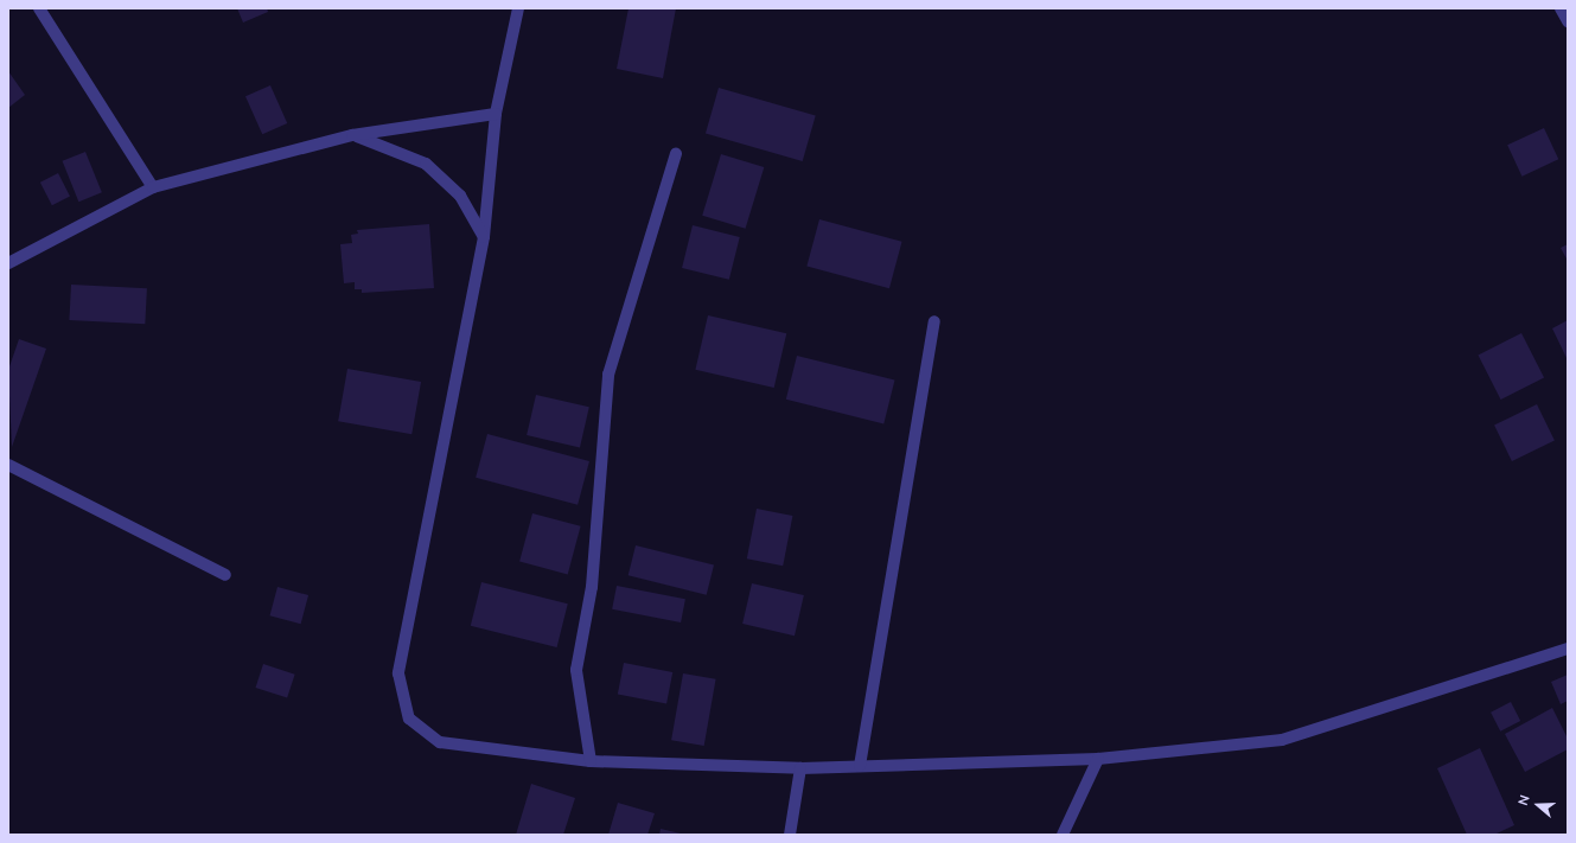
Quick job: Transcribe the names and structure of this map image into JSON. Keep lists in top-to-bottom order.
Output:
{
  "north": "left"
}
